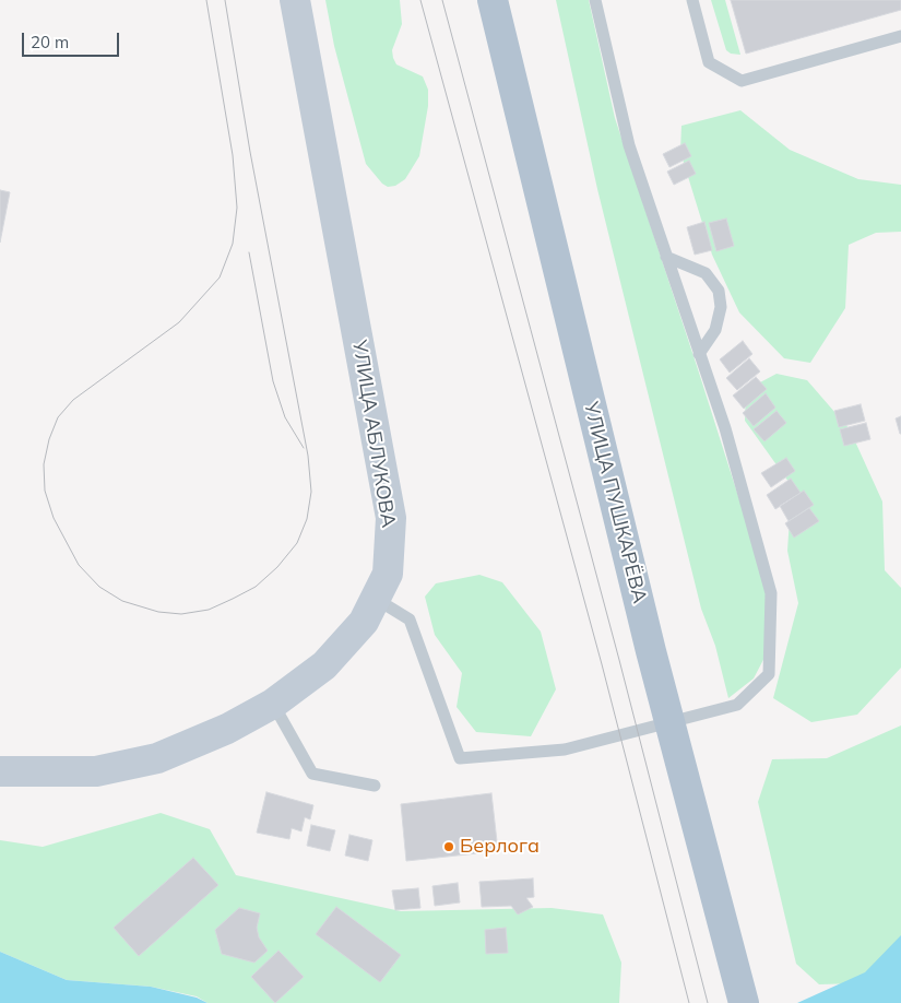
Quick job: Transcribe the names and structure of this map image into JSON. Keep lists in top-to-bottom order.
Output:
{
  "streets": {
    "main road": ["УЛИЦА ПУШКАРЁВА"],
    "street": ["УЛИЦА АБЛУКОВА"]
  },
  "places": ["Берлога"],
  "scale_bar": "20 m"
}
